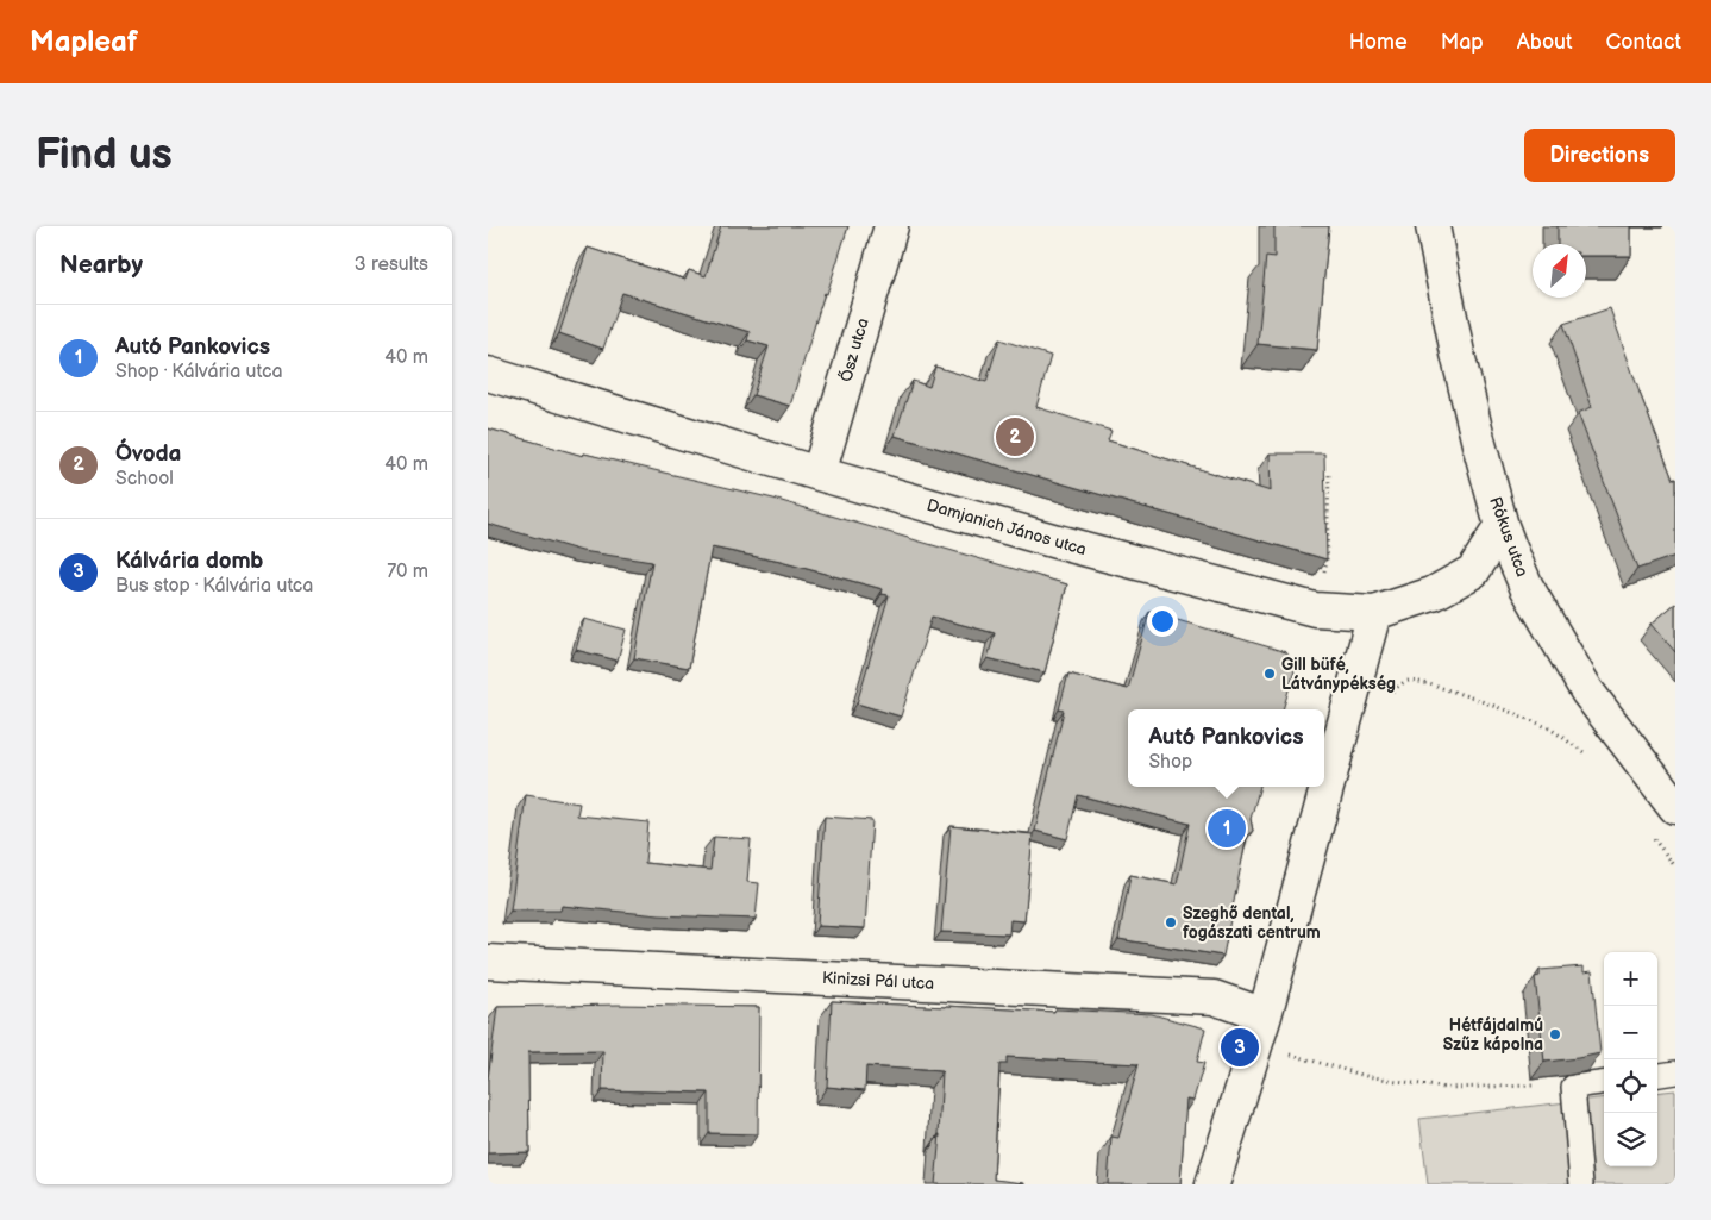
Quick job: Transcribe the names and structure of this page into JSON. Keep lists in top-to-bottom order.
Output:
{
  "streets": {
    "street": [
      "Ősz utca",
      "Damjanich János utca",
      "Rókus utca",
      "Kinizsi Pál utca"
    ]
  },
  "crossings": [
    ["Ősz utca", "Damjanich János utca"],
    ["Damjanich János utca", "Rókus utca"]
  ],
  "places": ["Gill büfé, Látványpékség", "Szeghő dental, fogászati centrum", "Hétfájdalmú Szűz kápolna"],
  "north": "top right",
  "page": {
    "header": "Mapleaf",
    "nav": [
      "Home",
      "Map",
      "About",
      "Contact"
    ],
    "buttons": "Directions",
    "title": "Find us",
    "heading": ["Nearby", "3 results"],
    "list": [
      {
        "mark": "1",
        "name": "Autó Pankovics",
        "note": "Shop · Kálvária utca",
        "value": "40 m"
      },
      {
        "mark": "2",
        "name": "Óvoda",
        "note": "School",
        "value": "40 m"
      },
      {
        "mark": "3",
        "name": "Kálvária domb",
        "note": "Bus stop · Kálvária utca",
        "value": "70 m"
      }
    ],
    "pins": ["2", "1", "3"],
    "popup": ["Autó Pankovics", "Shop"],
    "map_buttons": ["+", "−"]
  }
}
